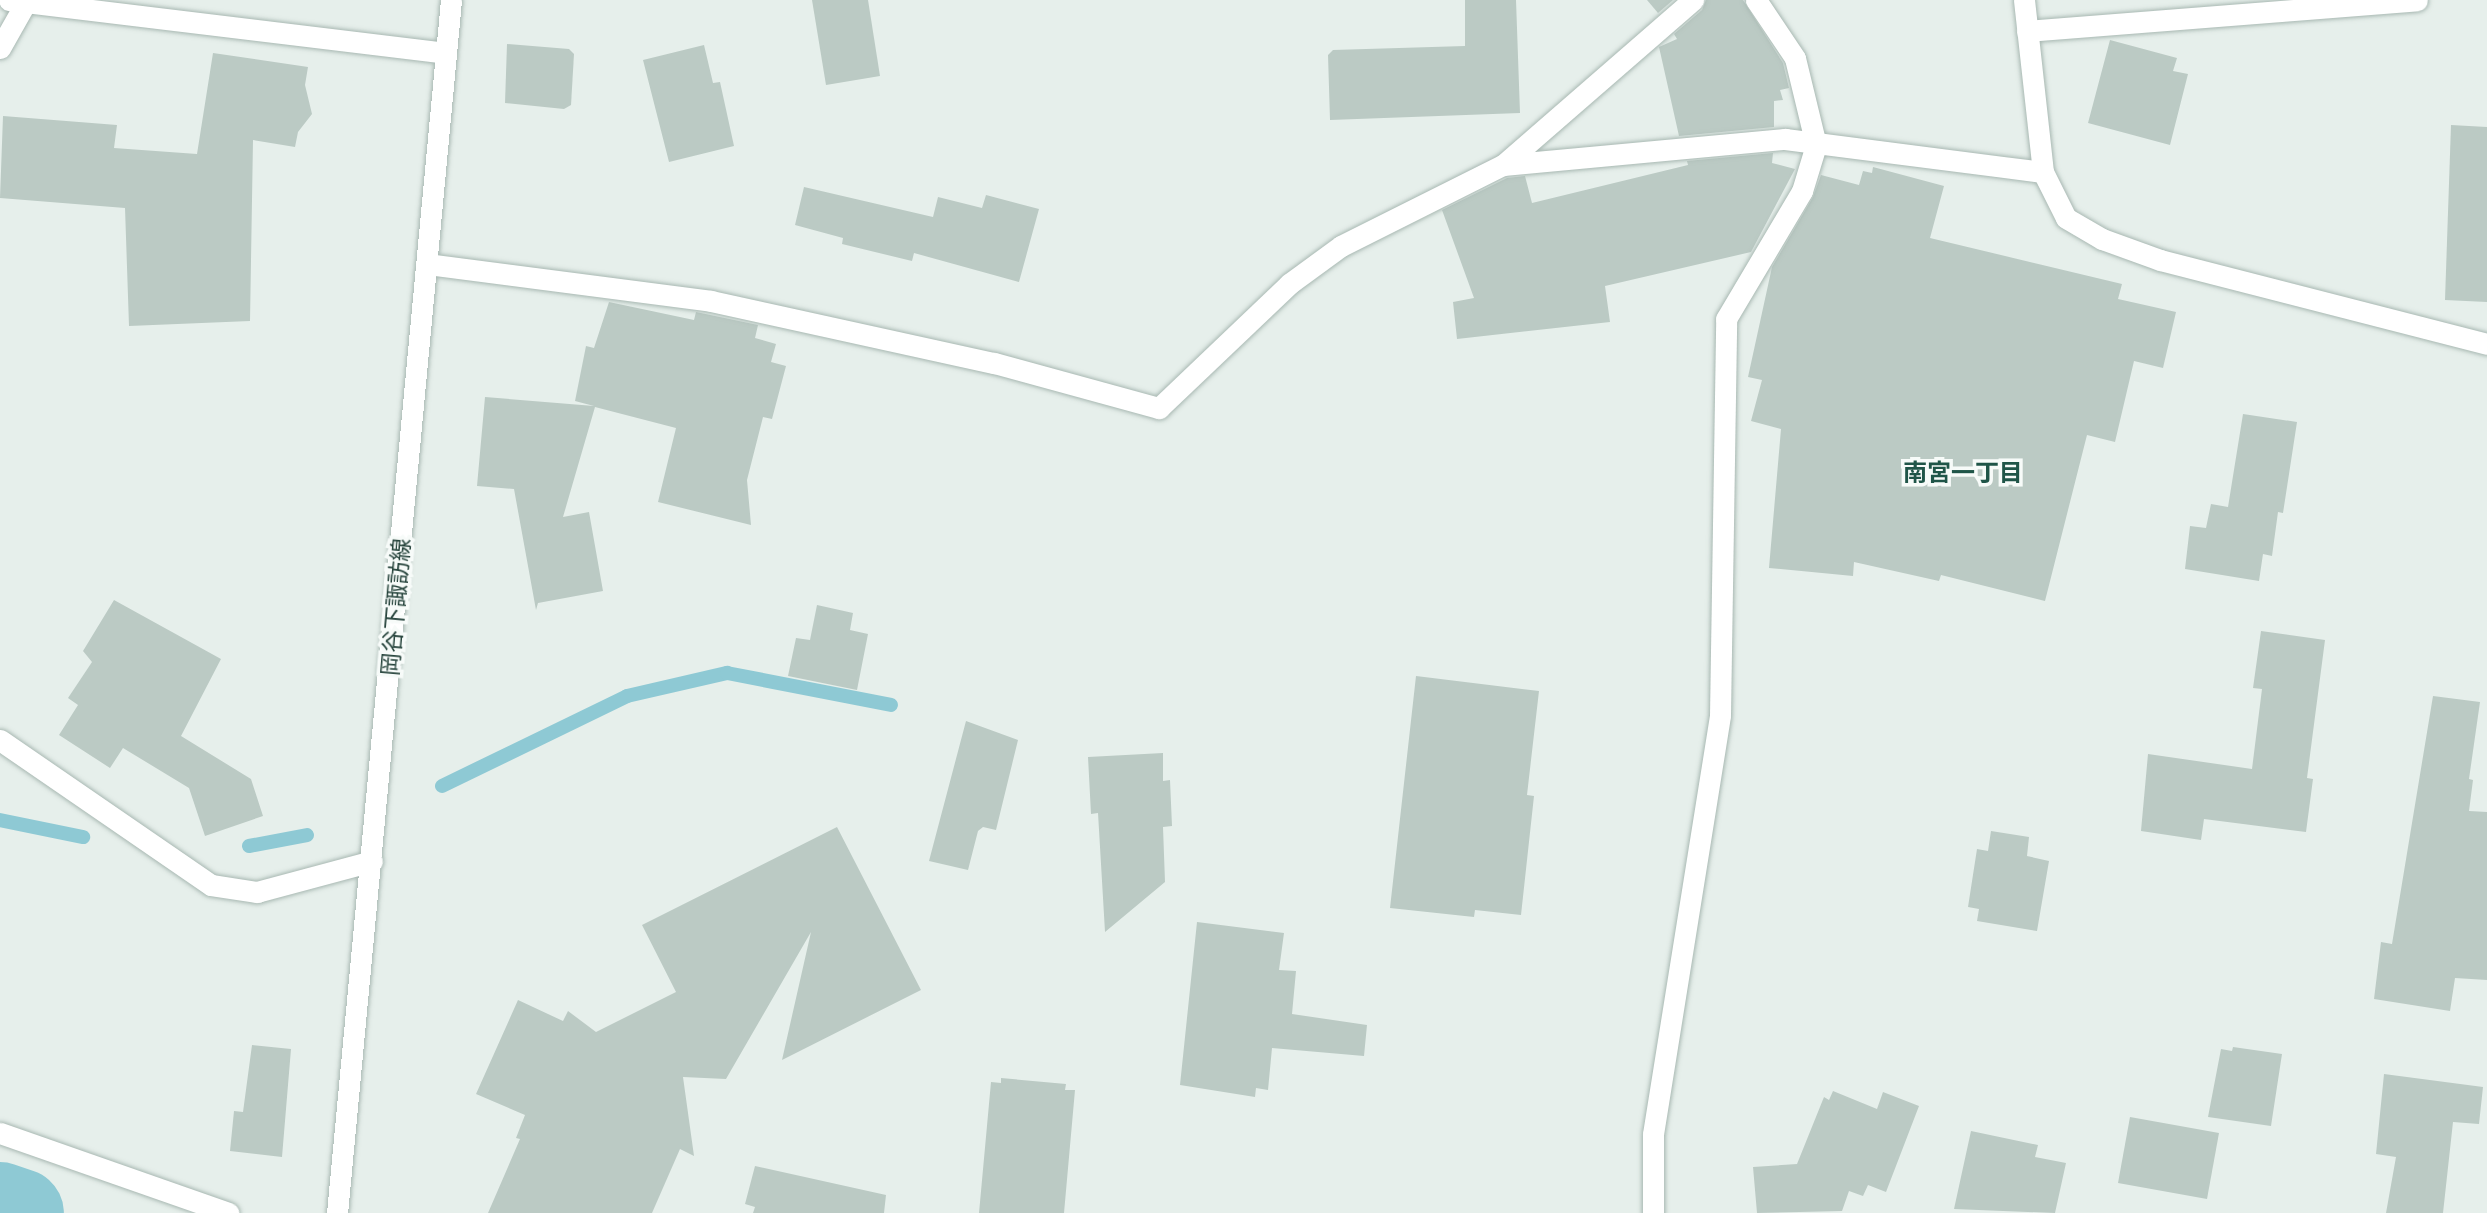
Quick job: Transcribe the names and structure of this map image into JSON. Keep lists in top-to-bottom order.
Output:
{
  "streets": {
    "street": ["岡谷下諏訪線"]
  },
  "districts": ["南宮一丁目"]
}
